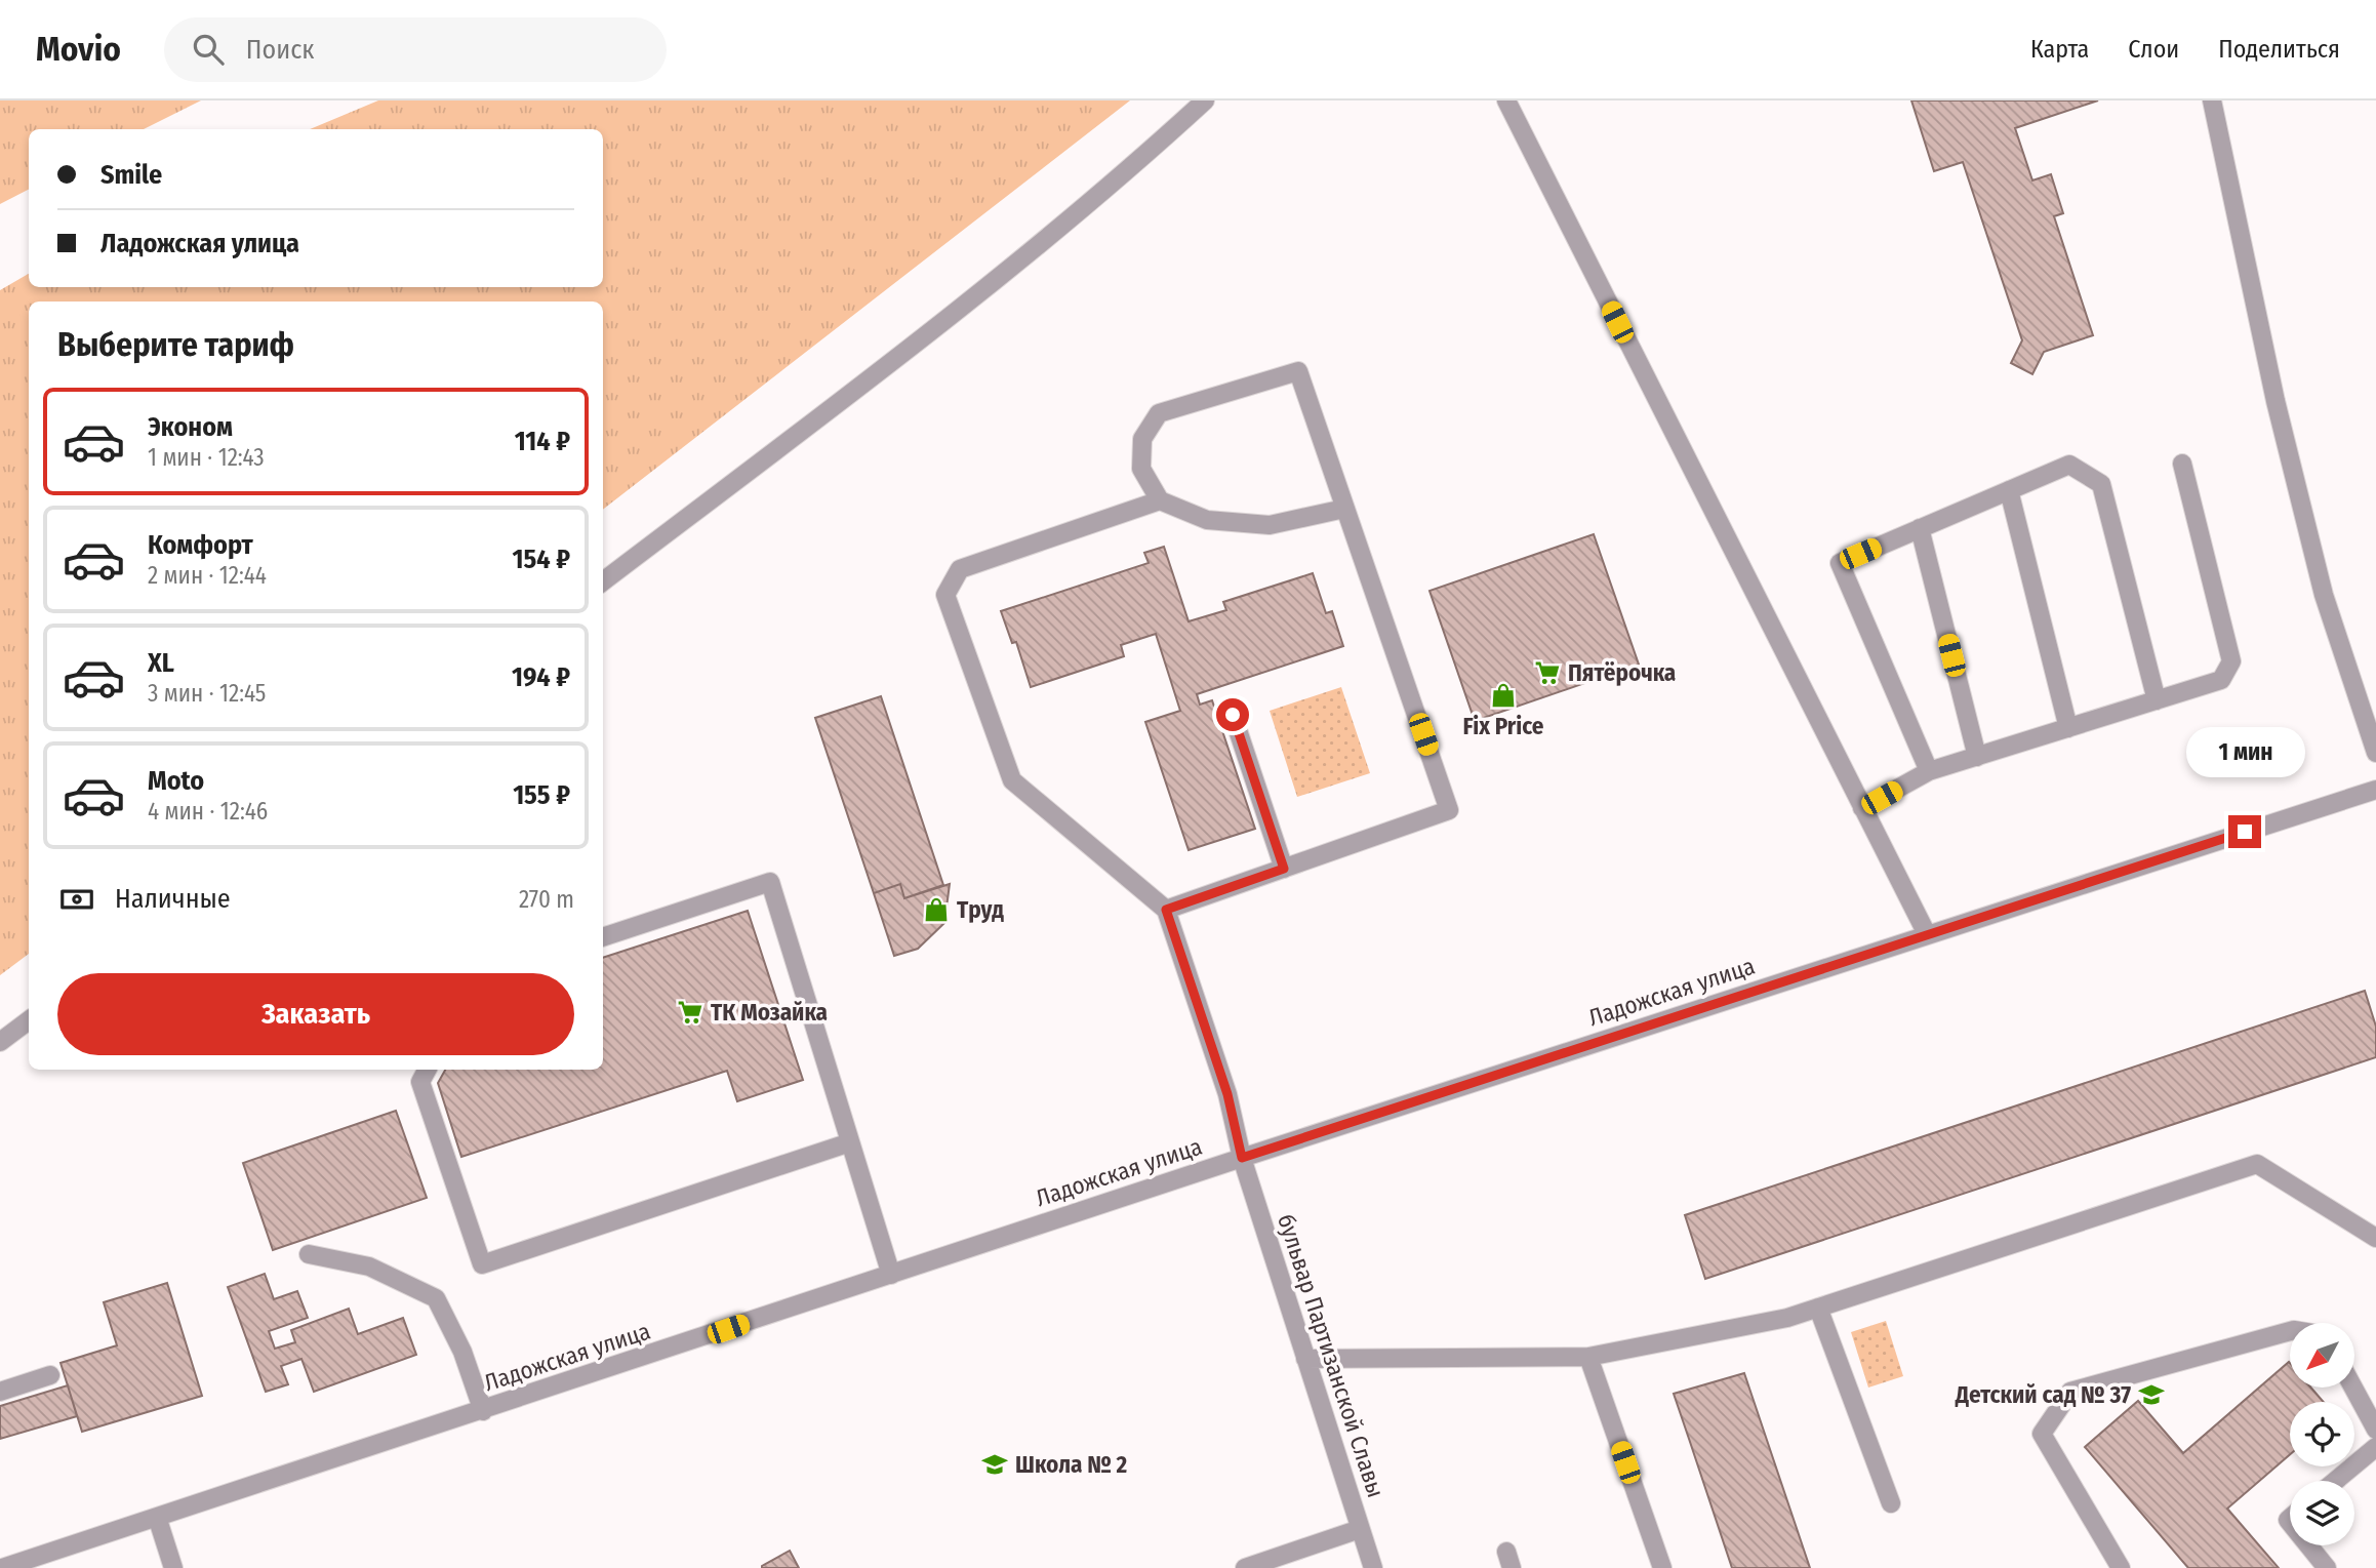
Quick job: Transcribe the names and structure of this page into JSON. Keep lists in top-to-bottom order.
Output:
{
  "streets": {
    "street": ["Ладожская улица", "бульвар Партизанской Славы"]
  },
  "crossings": [
    ["Ладожская улица", "бульвар Партизанской Славы"]
  ],
  "places": {
    "supermarket": ["Пятёрочка", "ТК Мозайка"],
    "shop": ["Fix Price", "Труд"],
    "school or university": ["Детский сад № 37", "Школа № 2"]
  },
  "north": "bottom left",
  "page": {
    "header": "Movio",
    "search": "Поиск",
    "nav": ["Карта", "Слои", "Поделиться"],
    "banner": ["Smile", "Ладожская улица"],
    "heading": "Выберите тариф",
    "list": [
      {
        "name": "Эконом",
        "note": "1 мин · 12:43",
        "value": "114 ₽"
      },
      {
        "name": "Комфорт",
        "note": "2 мин · 12:44",
        "value": "154 ₽"
      },
      {
        "name": "XL",
        "note": "3 мин · 12:45",
        "value": "194 ₽"
      },
      {
        "name": "Moto",
        "note": "4 мин · 12:46",
        "value": "155 ₽"
      }
    ],
    "bubble": "1 мин",
    "pay": ["Наличные", "270 m"],
    "buttons": "Заказать"
  }
}
